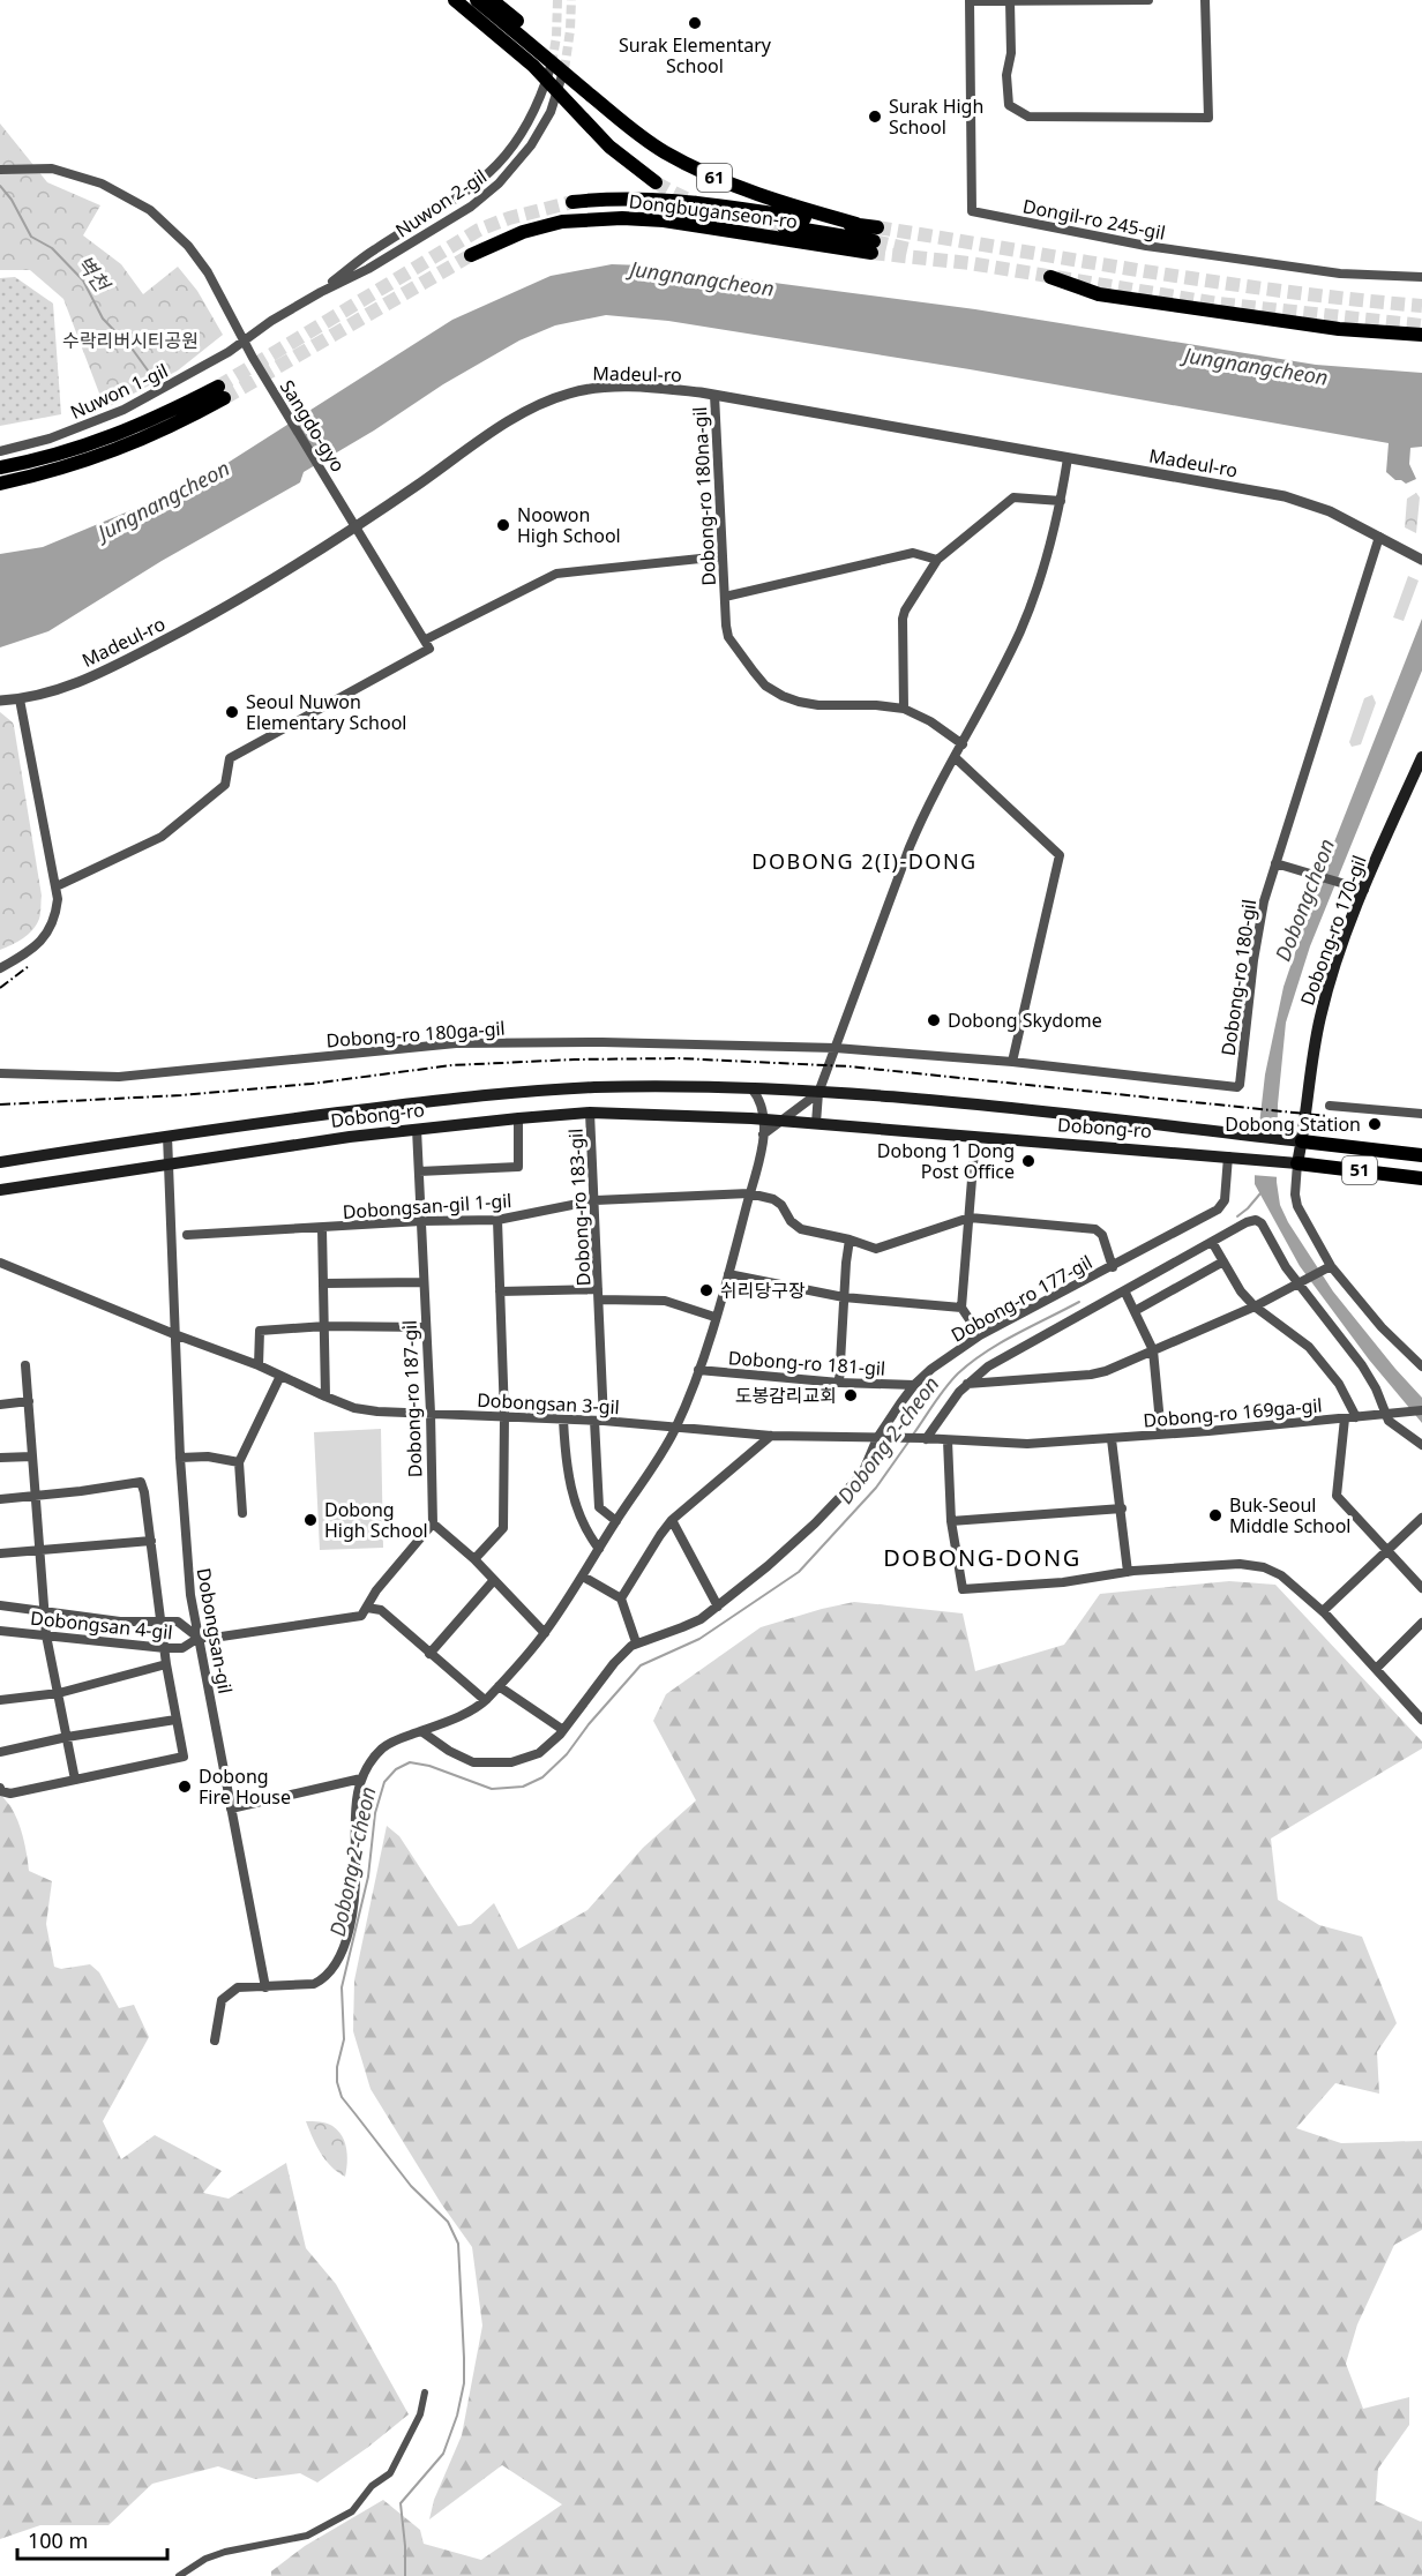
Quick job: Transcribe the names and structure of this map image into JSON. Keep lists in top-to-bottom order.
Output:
{
  "streets": {
    "main road": [
      "61",
      "Dongbuganseon-ro",
      "Dobong-ro 170-gil",
      "Dobong-ro",
      "51"
    ],
    "street": [
      "Nuwon 2-gil",
      "Dongil-ro 245-gil",
      "Madeul-ro",
      "Nuwon 1-gil",
      "Sangdo-gyo",
      "Dobong-ro 180na-gil",
      "Dobong-ro 180-gil",
      "Dobong-ro 180ga-gil",
      "Dobongsan-gil 1-gil",
      "Dobong-ro 183-gil",
      "Dobong-ro 177-gil",
      "Dobong-ro 181-gil",
      "Dobong-ro 187-gil",
      "Dobongsan 3-gil",
      "Dobong-ro 169ga-gil",
      "Dobongsan 4-gil",
      "Dobongsan-gil"
    ]
  },
  "crossings": [
    ["61", "Dongbuganseon-ro"],
    ["Nuwon 2-gil", "Nuwon 1-gil"],
    ["Nuwon 2-gil", "Sangdo-gyo"],
    ["Madeul-ro", "Sangdo-gyo"],
    ["Madeul-ro", "Dobong-ro 180na-gil"],
    ["Madeul-ro", "Dobong-ro 180-gil"],
    ["Nuwon 1-gil", "Sangdo-gyo"],
    ["Dobong-ro 170-gil", "Dobong-ro"],
    ["Dobong-ro 180-gil", "Dobong-ro 180ga-gil"],
    ["Dobong-ro", "Dobong-ro 183-gil"],
    ["Dobong-ro", "Dobong-ro 177-gil"],
    ["Dobong-ro", "Dobong-ro 187-gil"],
    ["Dobong-ro", "Dobongsan-gil"],
    ["Dobongsan-gil 1-gil", "Dobong-ro 183-gil"],
    ["Dobongsan-gil 1-gil", "Dobong-ro 181-gil"],
    ["Dobongsan-gil 1-gil", "Dobong-ro 187-gil"],
    ["Dobong-ro 183-gil", "Dobong-ro 181-gil"],
    ["Dobong-ro 183-gil", "Dobongsan 3-gil"],
    ["Dobong-ro 177-gil", "Dobong-ro 181-gil"],
    ["Dobong-ro 177-gil", "Dobongsan 3-gil"],
    ["Dobong-ro 181-gil", "Dobongsan 3-gil"],
    ["Dobong-ro 181-gil", "Dobongsan-gil"],
    ["Dobong-ro 187-gil", "Dobongsan 3-gil"],
    ["Dobongsan 3-gil", "Dobong-ro 169ga-gil"],
    ["Dobongsan 3-gil", "Dobongsan-gil"],
    ["Dobongsan 4-gil", "Dobongsan-gil"]
  ],
  "districts": ["DOBONG 2(I)-DONG", "DOBONG-DONG"],
  "water": [
    "벽천",
    "Jungnangcheon",
    "Dobongcheon",
    "Dobong 2-cheon"
  ],
  "parks": ["수락리버시티공원"],
  "places": [
    "Surak Elementary School",
    "Surak High School",
    "Noowon High School",
    "Seoul Nuwon Elementary School",
    "Dobong Skydome",
    "Dobong Station",
    "Dobong 1 Dong Post Office",
    "쉬리당구장",
    "도봉감리교회",
    "Buk-Seoul Middle School",
    "Dobong High School",
    "Dobong Fire House"
  ],
  "scale_bar": "100 m"
}
